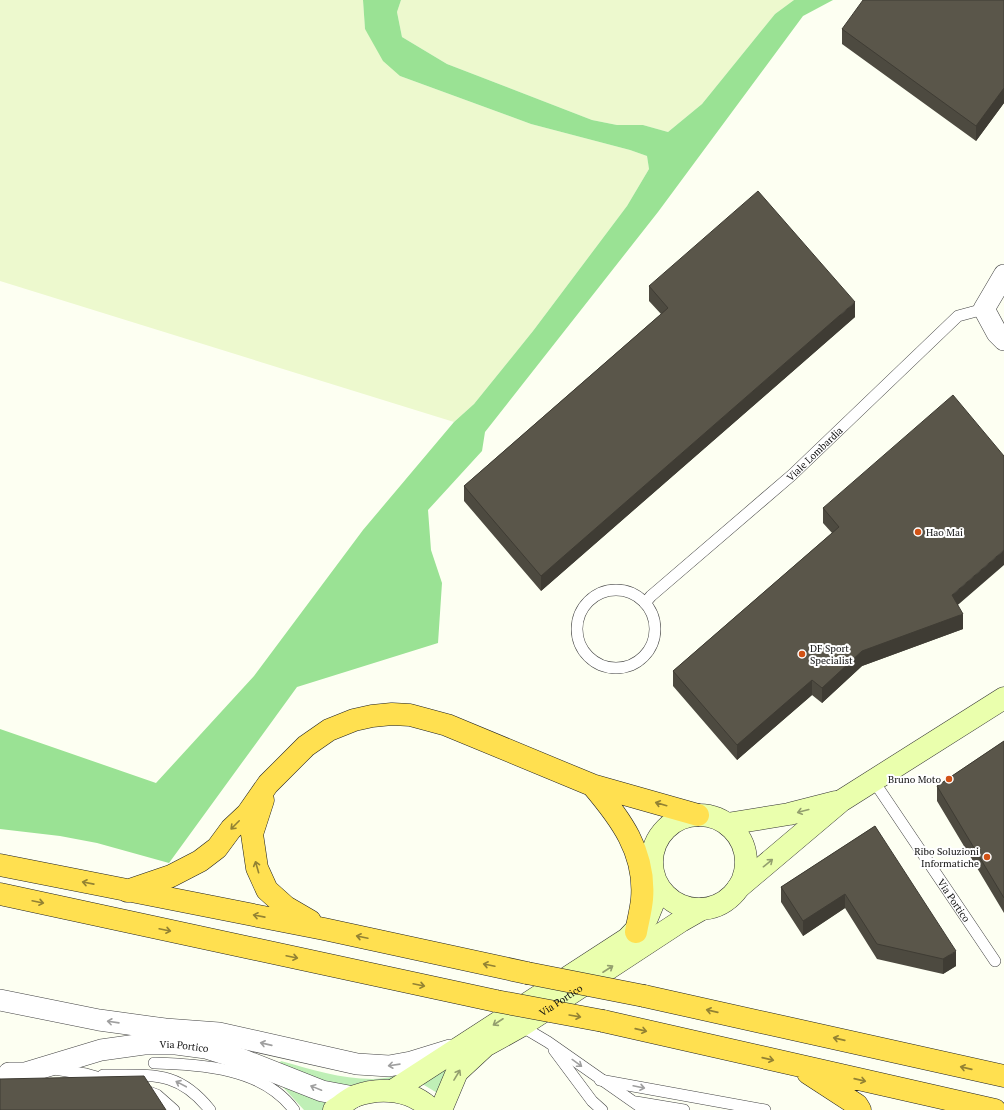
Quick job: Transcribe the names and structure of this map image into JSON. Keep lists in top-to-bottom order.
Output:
{
  "streets": {
    "main road": ["Via Portico"],
    "lane": ["Viale Lombardia"]
  },
  "places": [
    "Hao Mai",
    "DF Sport Specialist",
    "Bruno Moto",
    "Ribo Soluzioni Informatiche"
  ]
}
